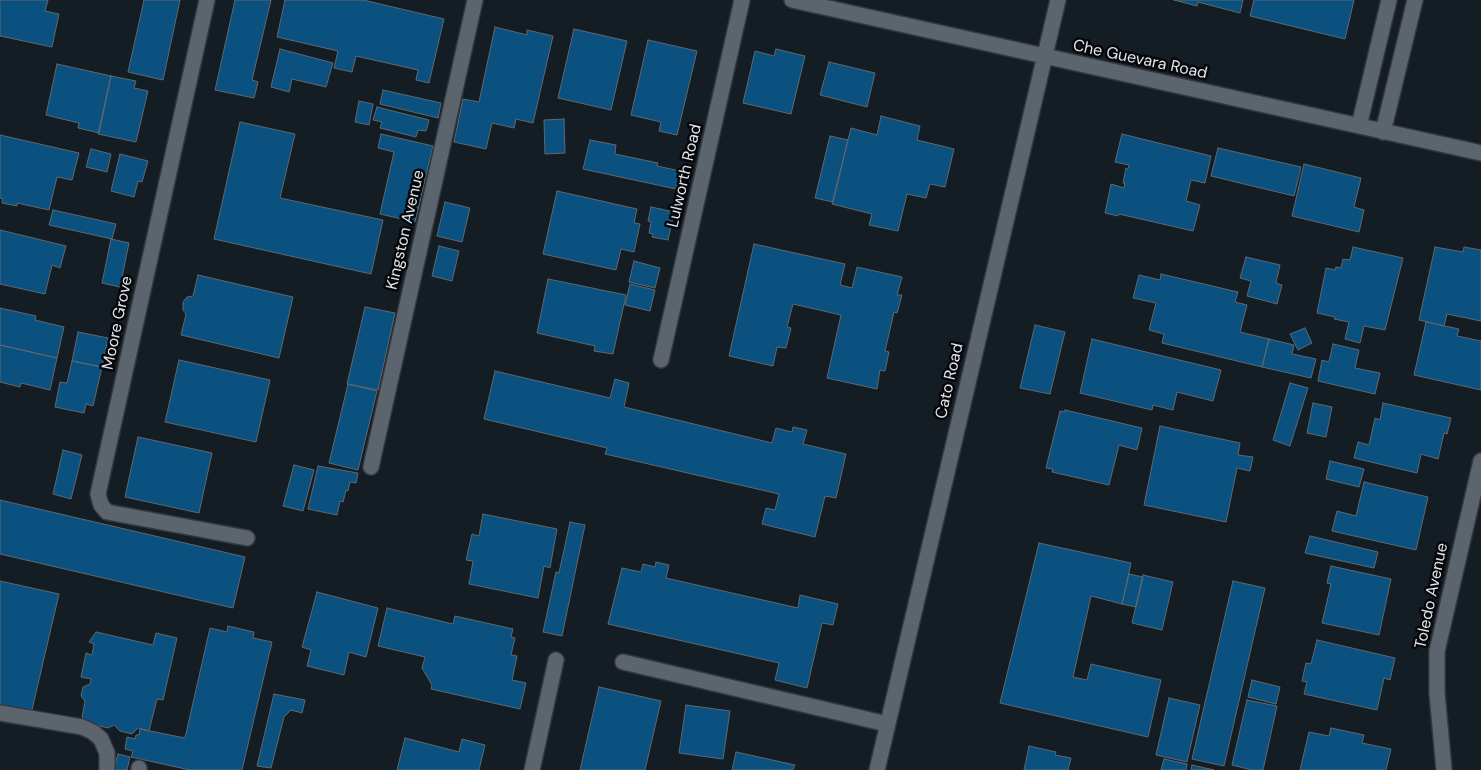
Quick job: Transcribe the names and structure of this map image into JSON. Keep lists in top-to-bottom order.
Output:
{
  "streets": {
    "street": [
      "Che Guevara Road",
      "Lulworth Road",
      "Kingston Avenue",
      "Moore Grove",
      "Cato Road",
      "Toledo Avenue"
    ]
  },
  "crossings": [
    ["Che Guevara Road", "Cato Road"]
  ]
}
